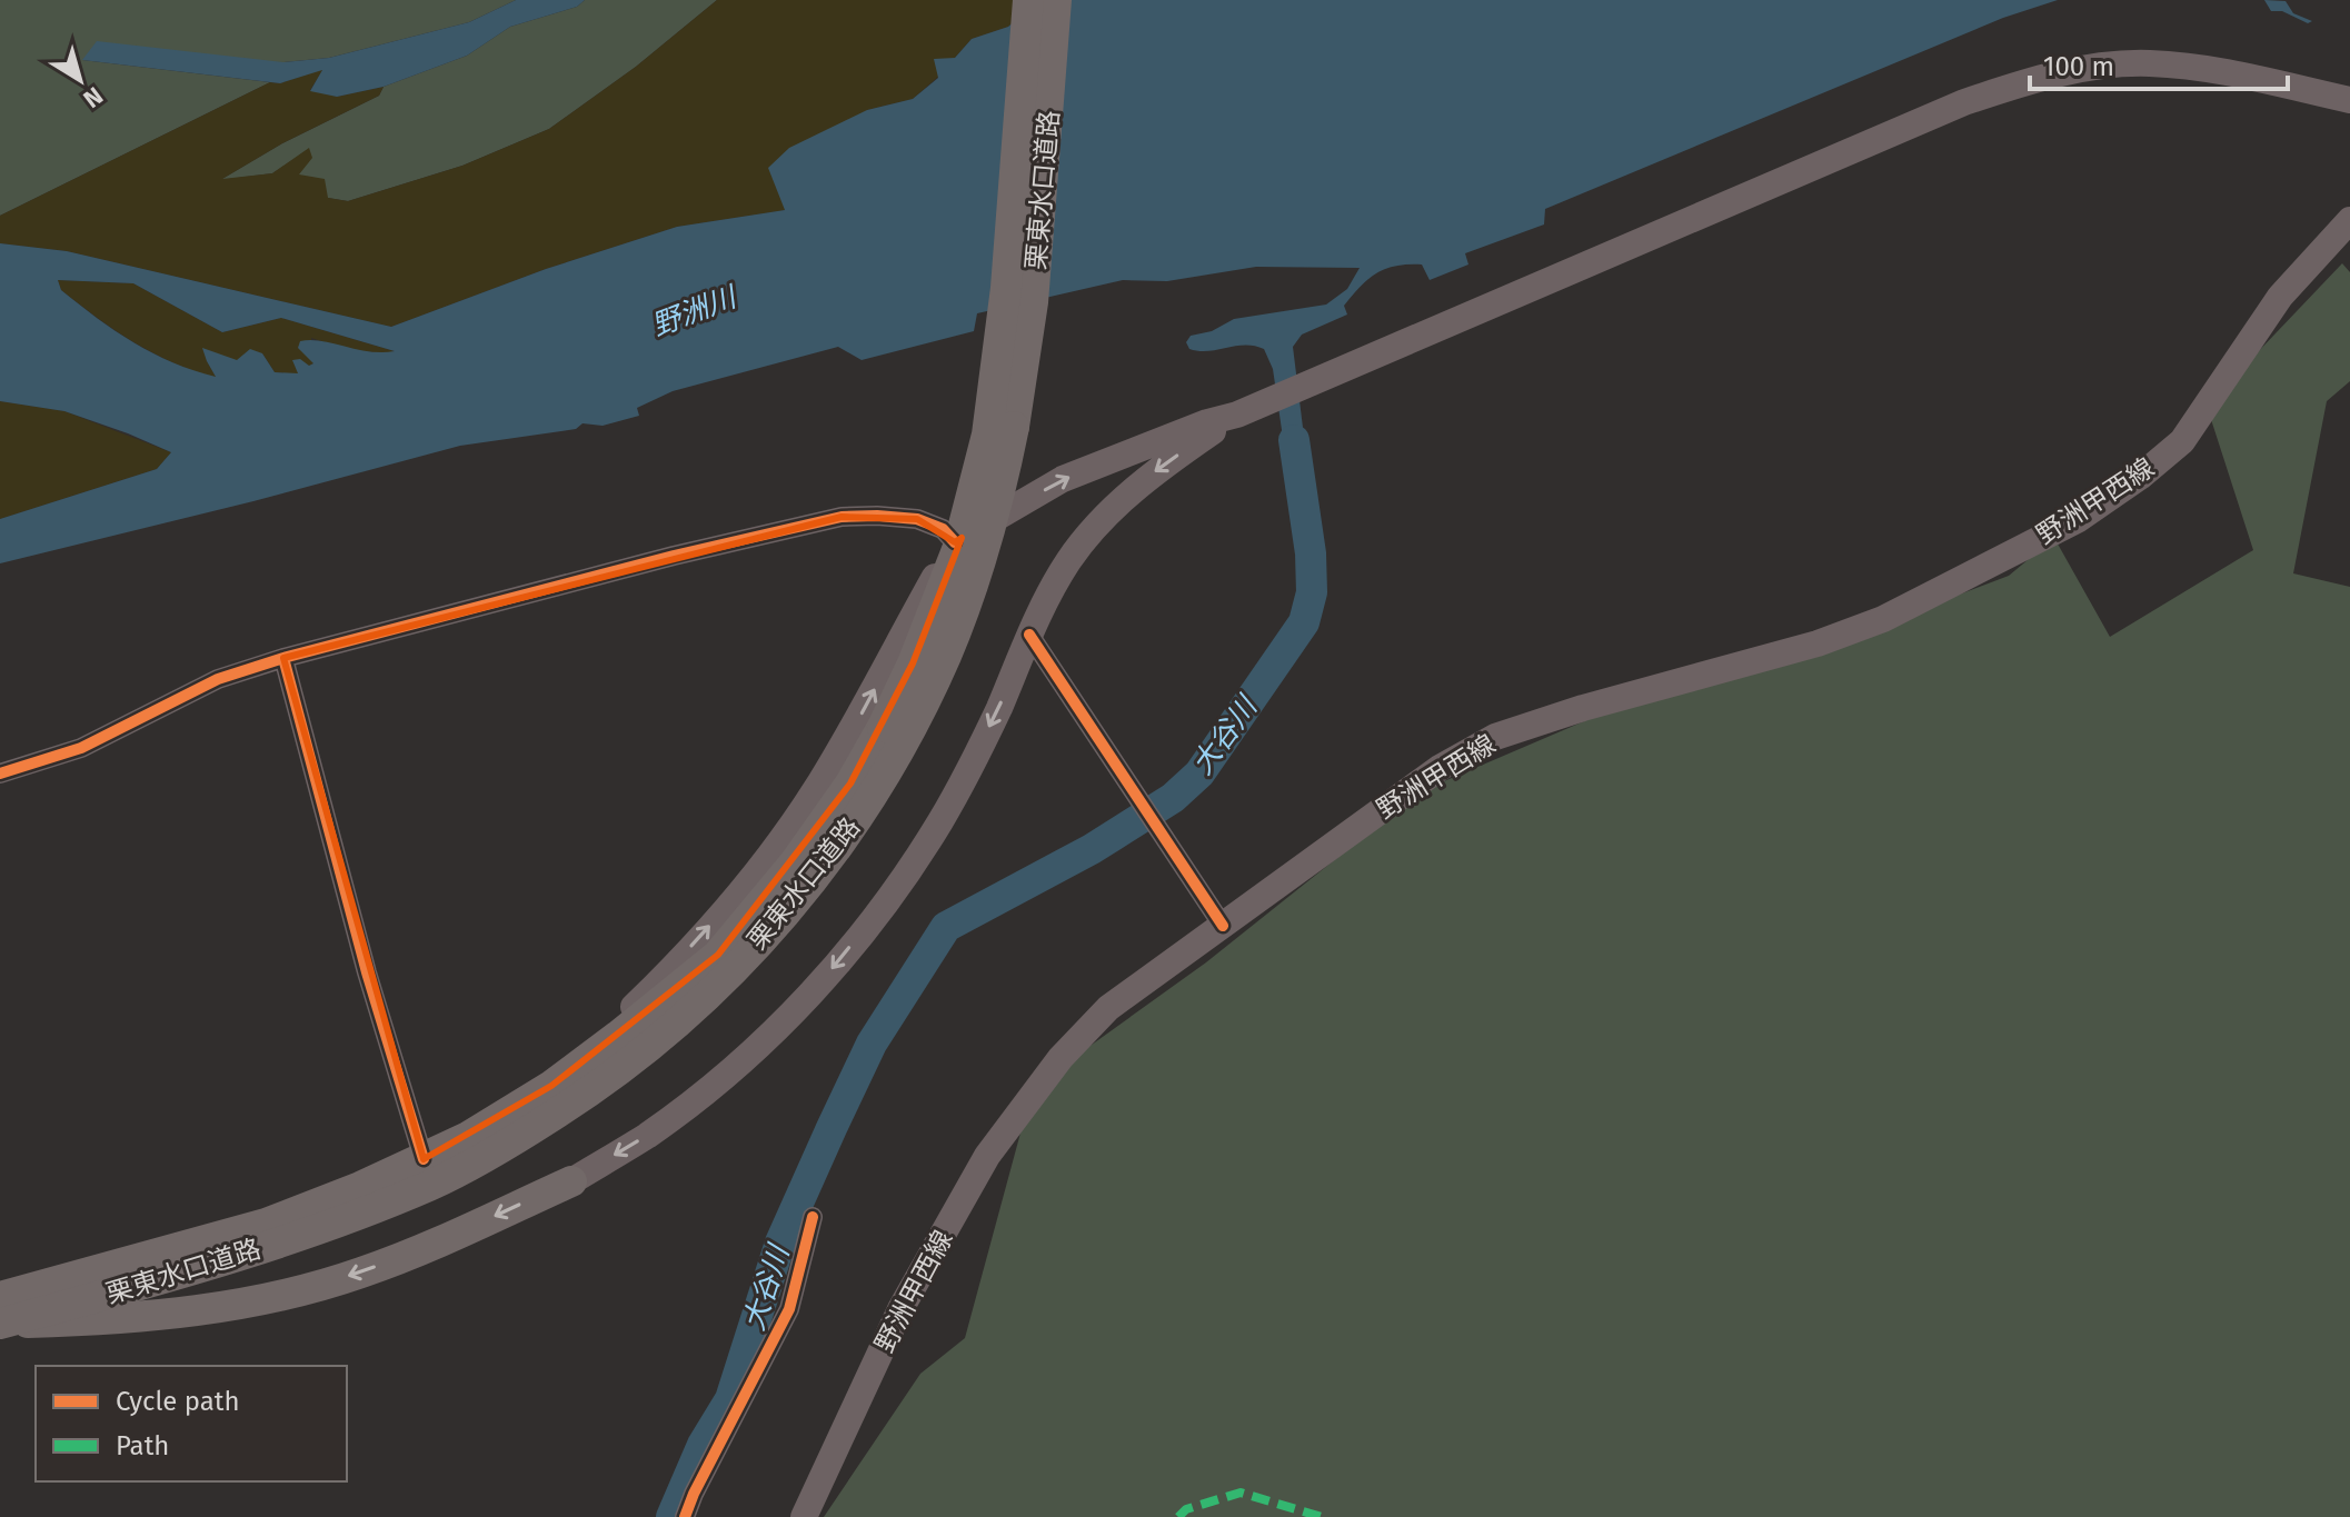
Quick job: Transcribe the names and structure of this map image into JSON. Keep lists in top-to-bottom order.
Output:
{
  "streets": {
    "highway": ["栗東水口道路"],
    "main road": ["野洲甲西線"]
  },
  "water": ["野洲川", "大谷川"],
  "legend": ["Cycle path", "Path"],
  "scale_bar": "100 m",
  "north": "bottom right"
}
